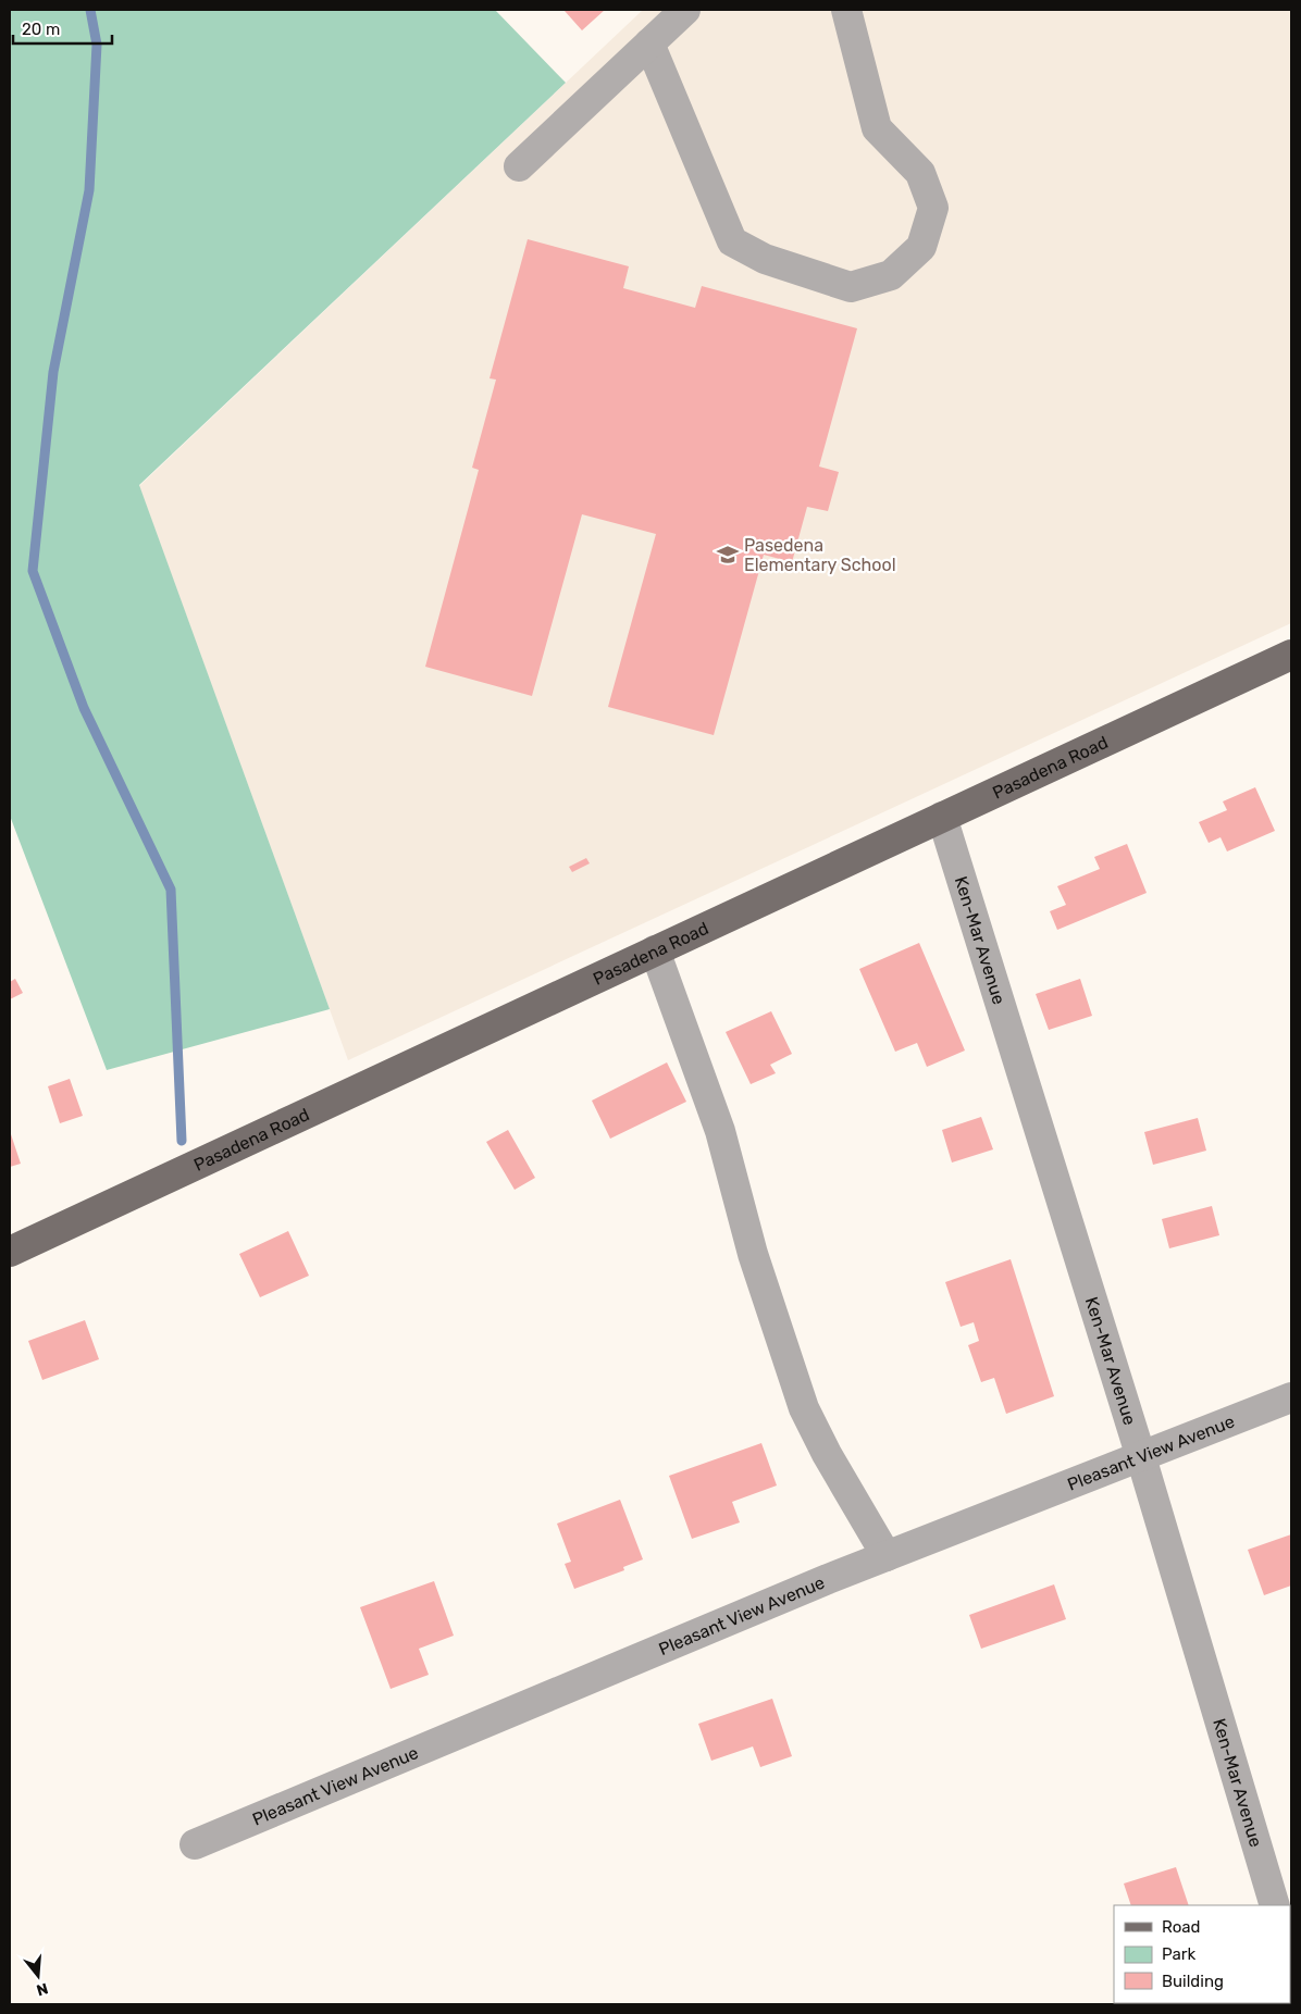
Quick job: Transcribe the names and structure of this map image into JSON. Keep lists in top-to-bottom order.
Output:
{
  "streets": {
    "main road": ["Pasadena Road"],
    "street": ["Ken-Mar Avenue", "Pleasant View Avenue"]
  },
  "crossings": [
    ["Pasadena Road", "Ken-Mar Avenue"],
    ["Ken-Mar Avenue", "Pleasant View Avenue"]
  ],
  "places": {
    "school or university": ["Pasedena Elementary School"]
  },
  "legend": ["Road", "Park", "Building"],
  "scale_bar": "20 m",
  "north": "bottom"
}
